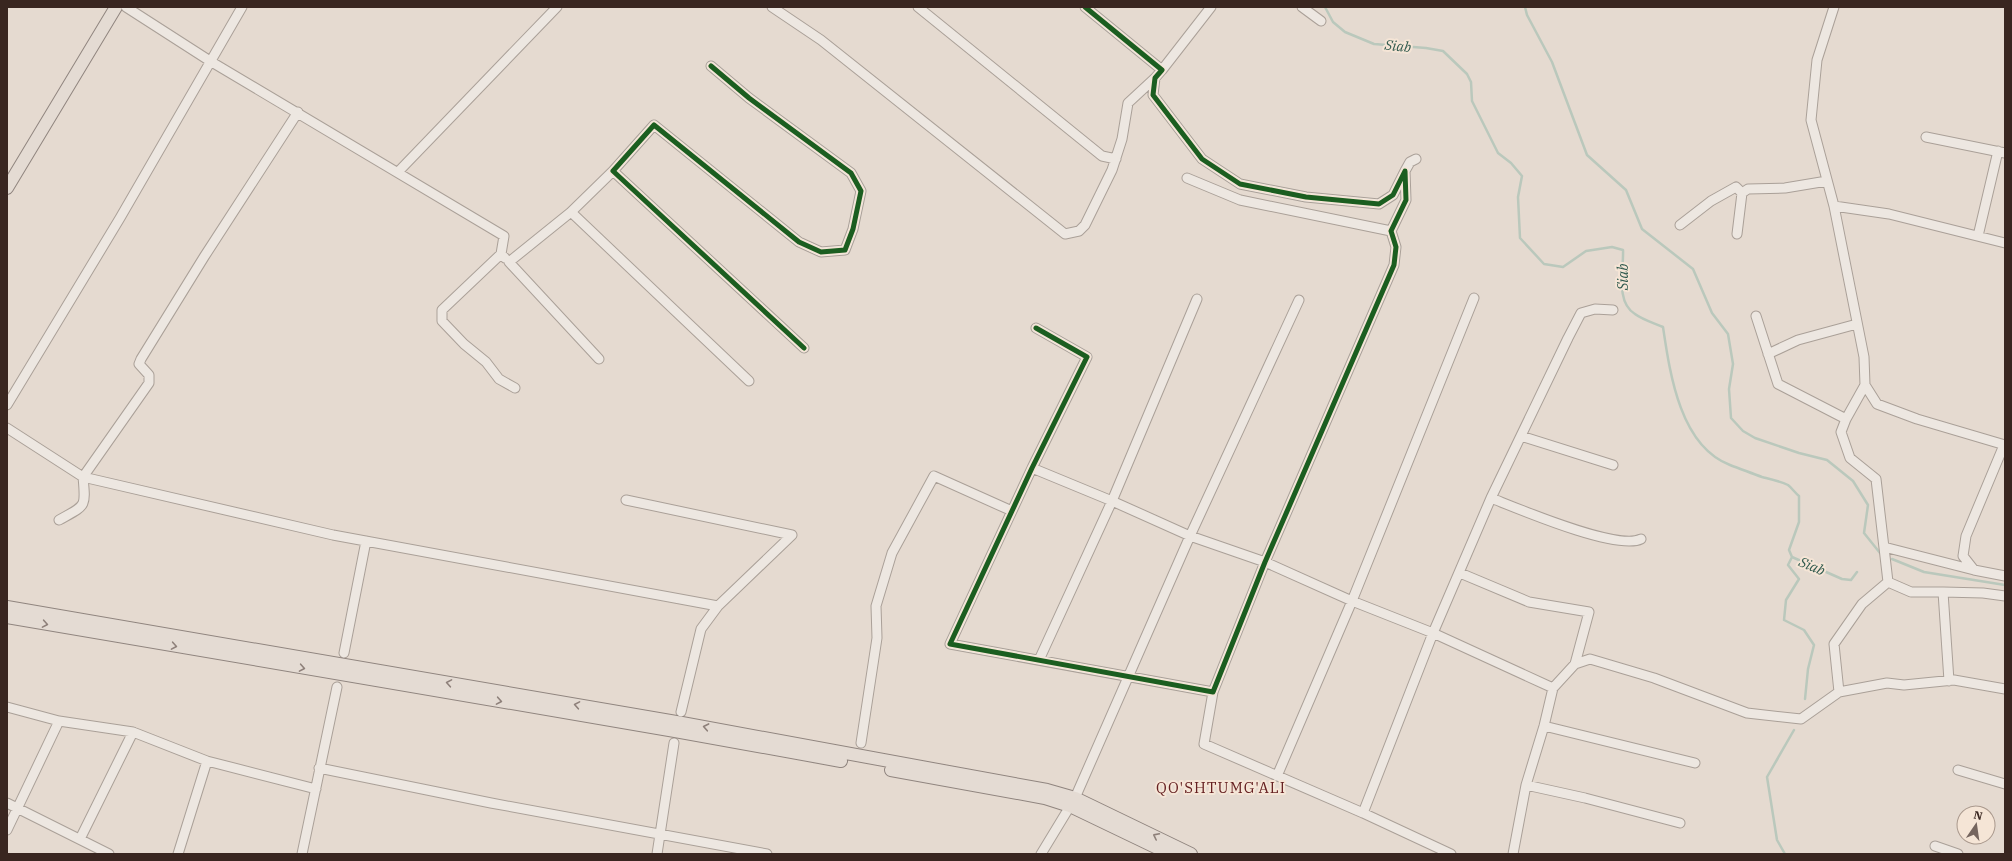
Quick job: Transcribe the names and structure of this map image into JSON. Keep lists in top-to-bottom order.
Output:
{
  "districts": ["QO'SHTUMG'ALI"],
  "water": ["Siab"],
  "north": "top"
}
